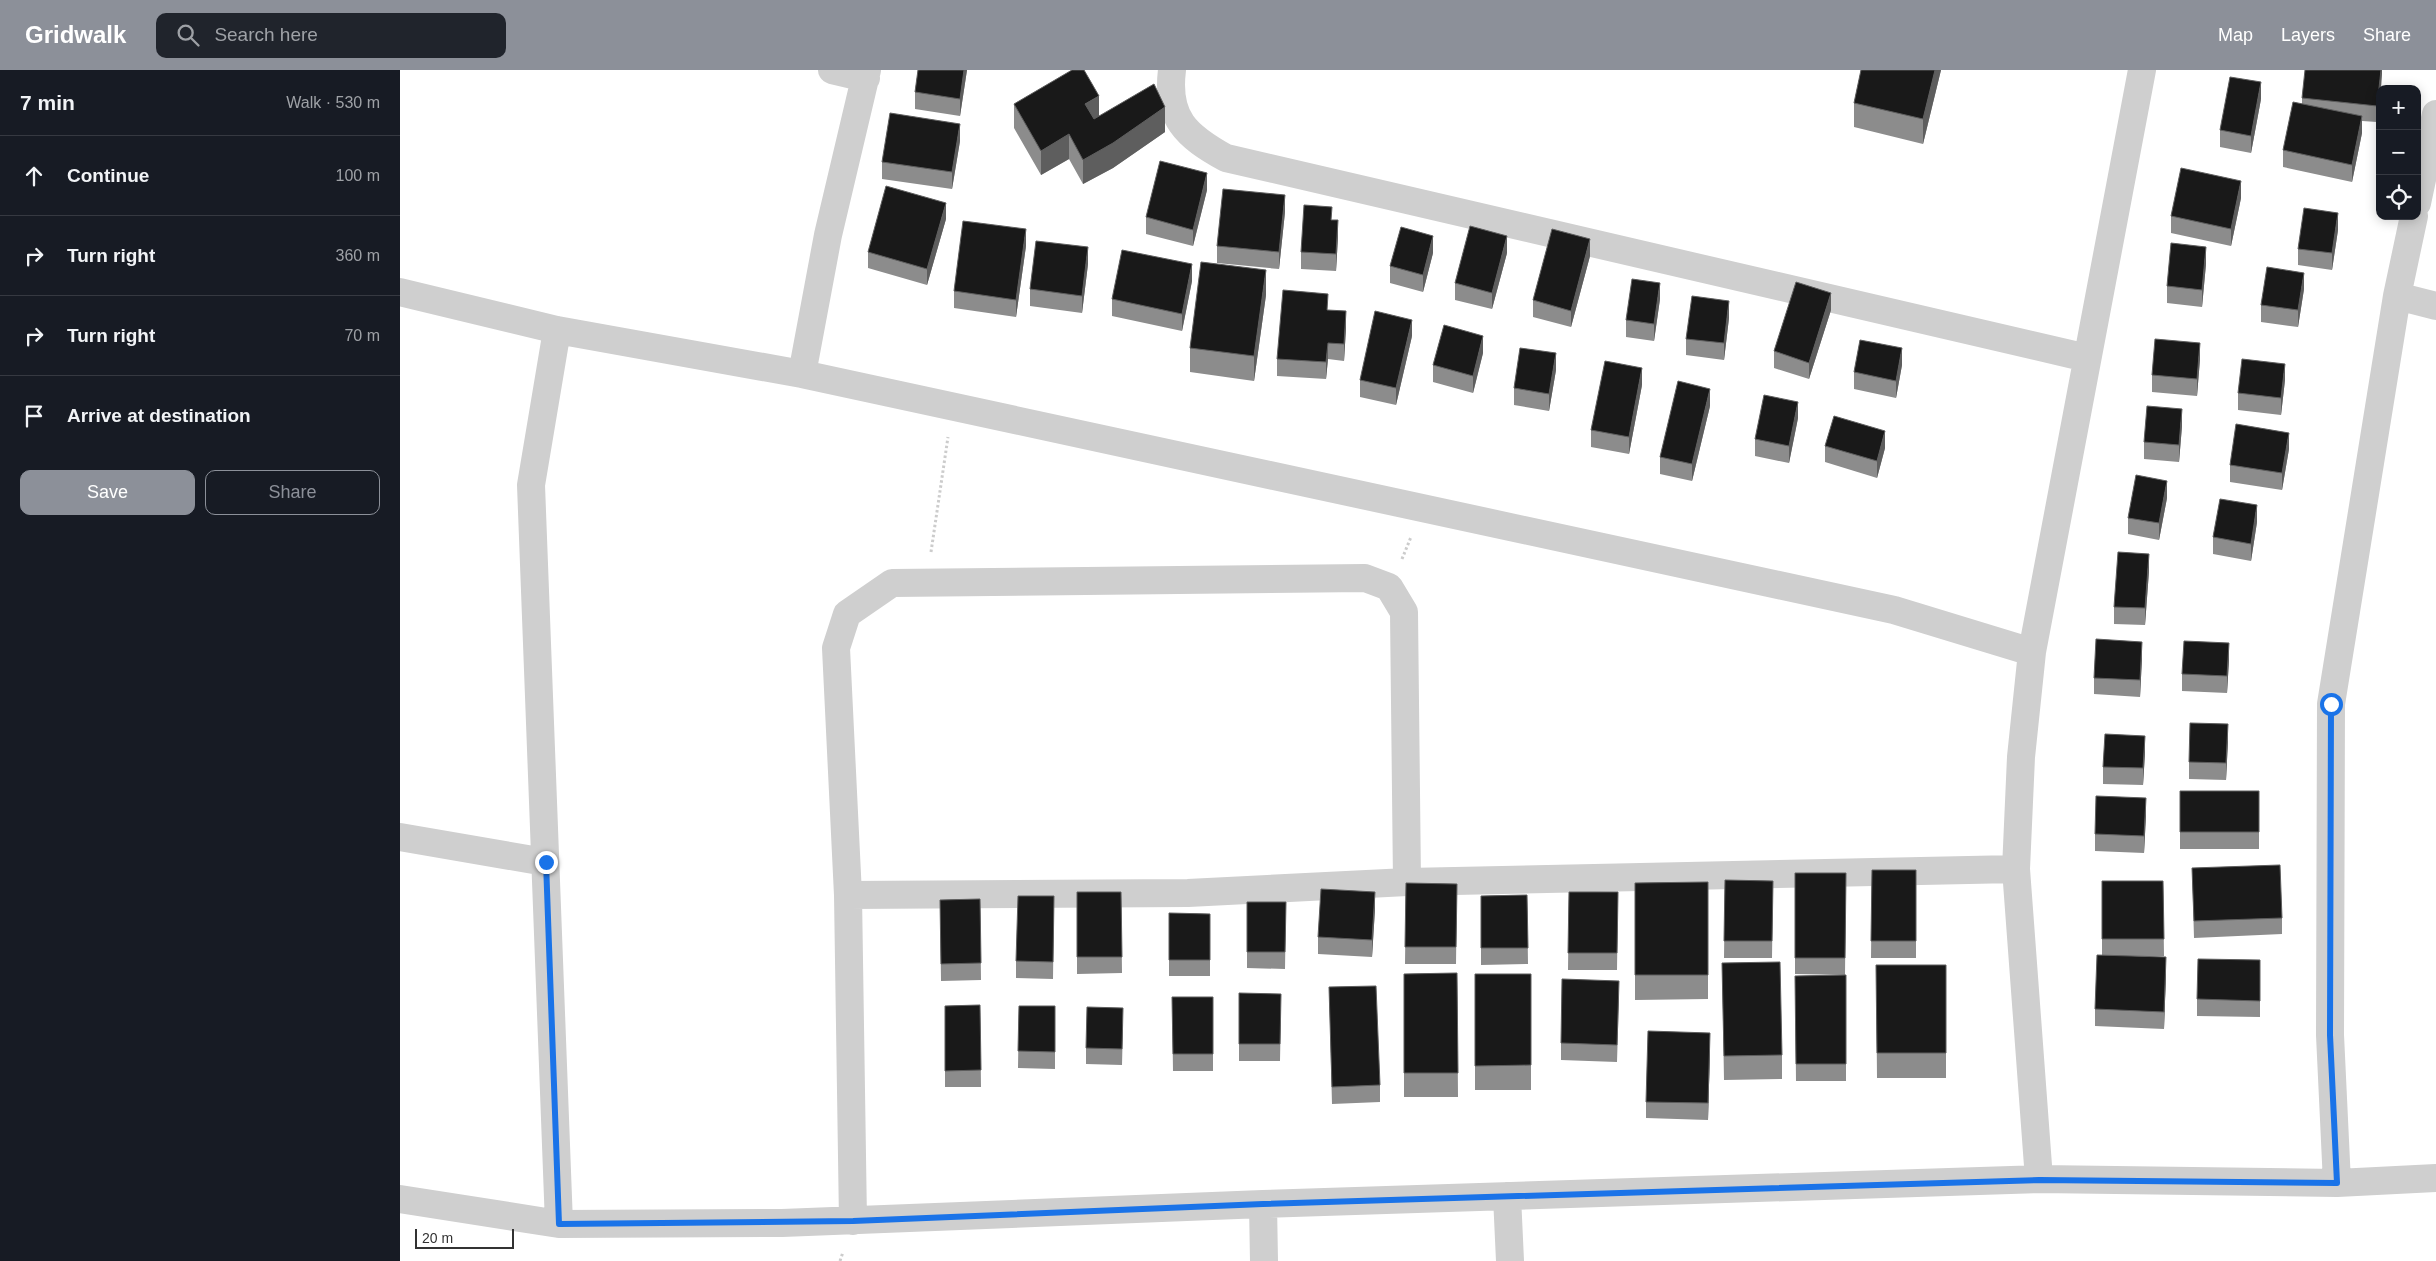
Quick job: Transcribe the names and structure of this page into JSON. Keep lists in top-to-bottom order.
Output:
{
  "scale_bar": "20 m",
  "page": {
    "header": "Gridwalk",
    "search": "Search here",
    "nav": ["Map", "Layers", "Share"],
    "heading": ["7 min", "Walk · 530 m"],
    "map_buttons": ["+", "−"],
    "list": [
      ["Continue", "100 m"],
      ["Turn right", "360 m"],
      ["Turn right", "70 m"],
      "Arrive at destination"
    ],
    "buttons": ["Save", "Share"],
    "scale": "20 m"
  }
}
